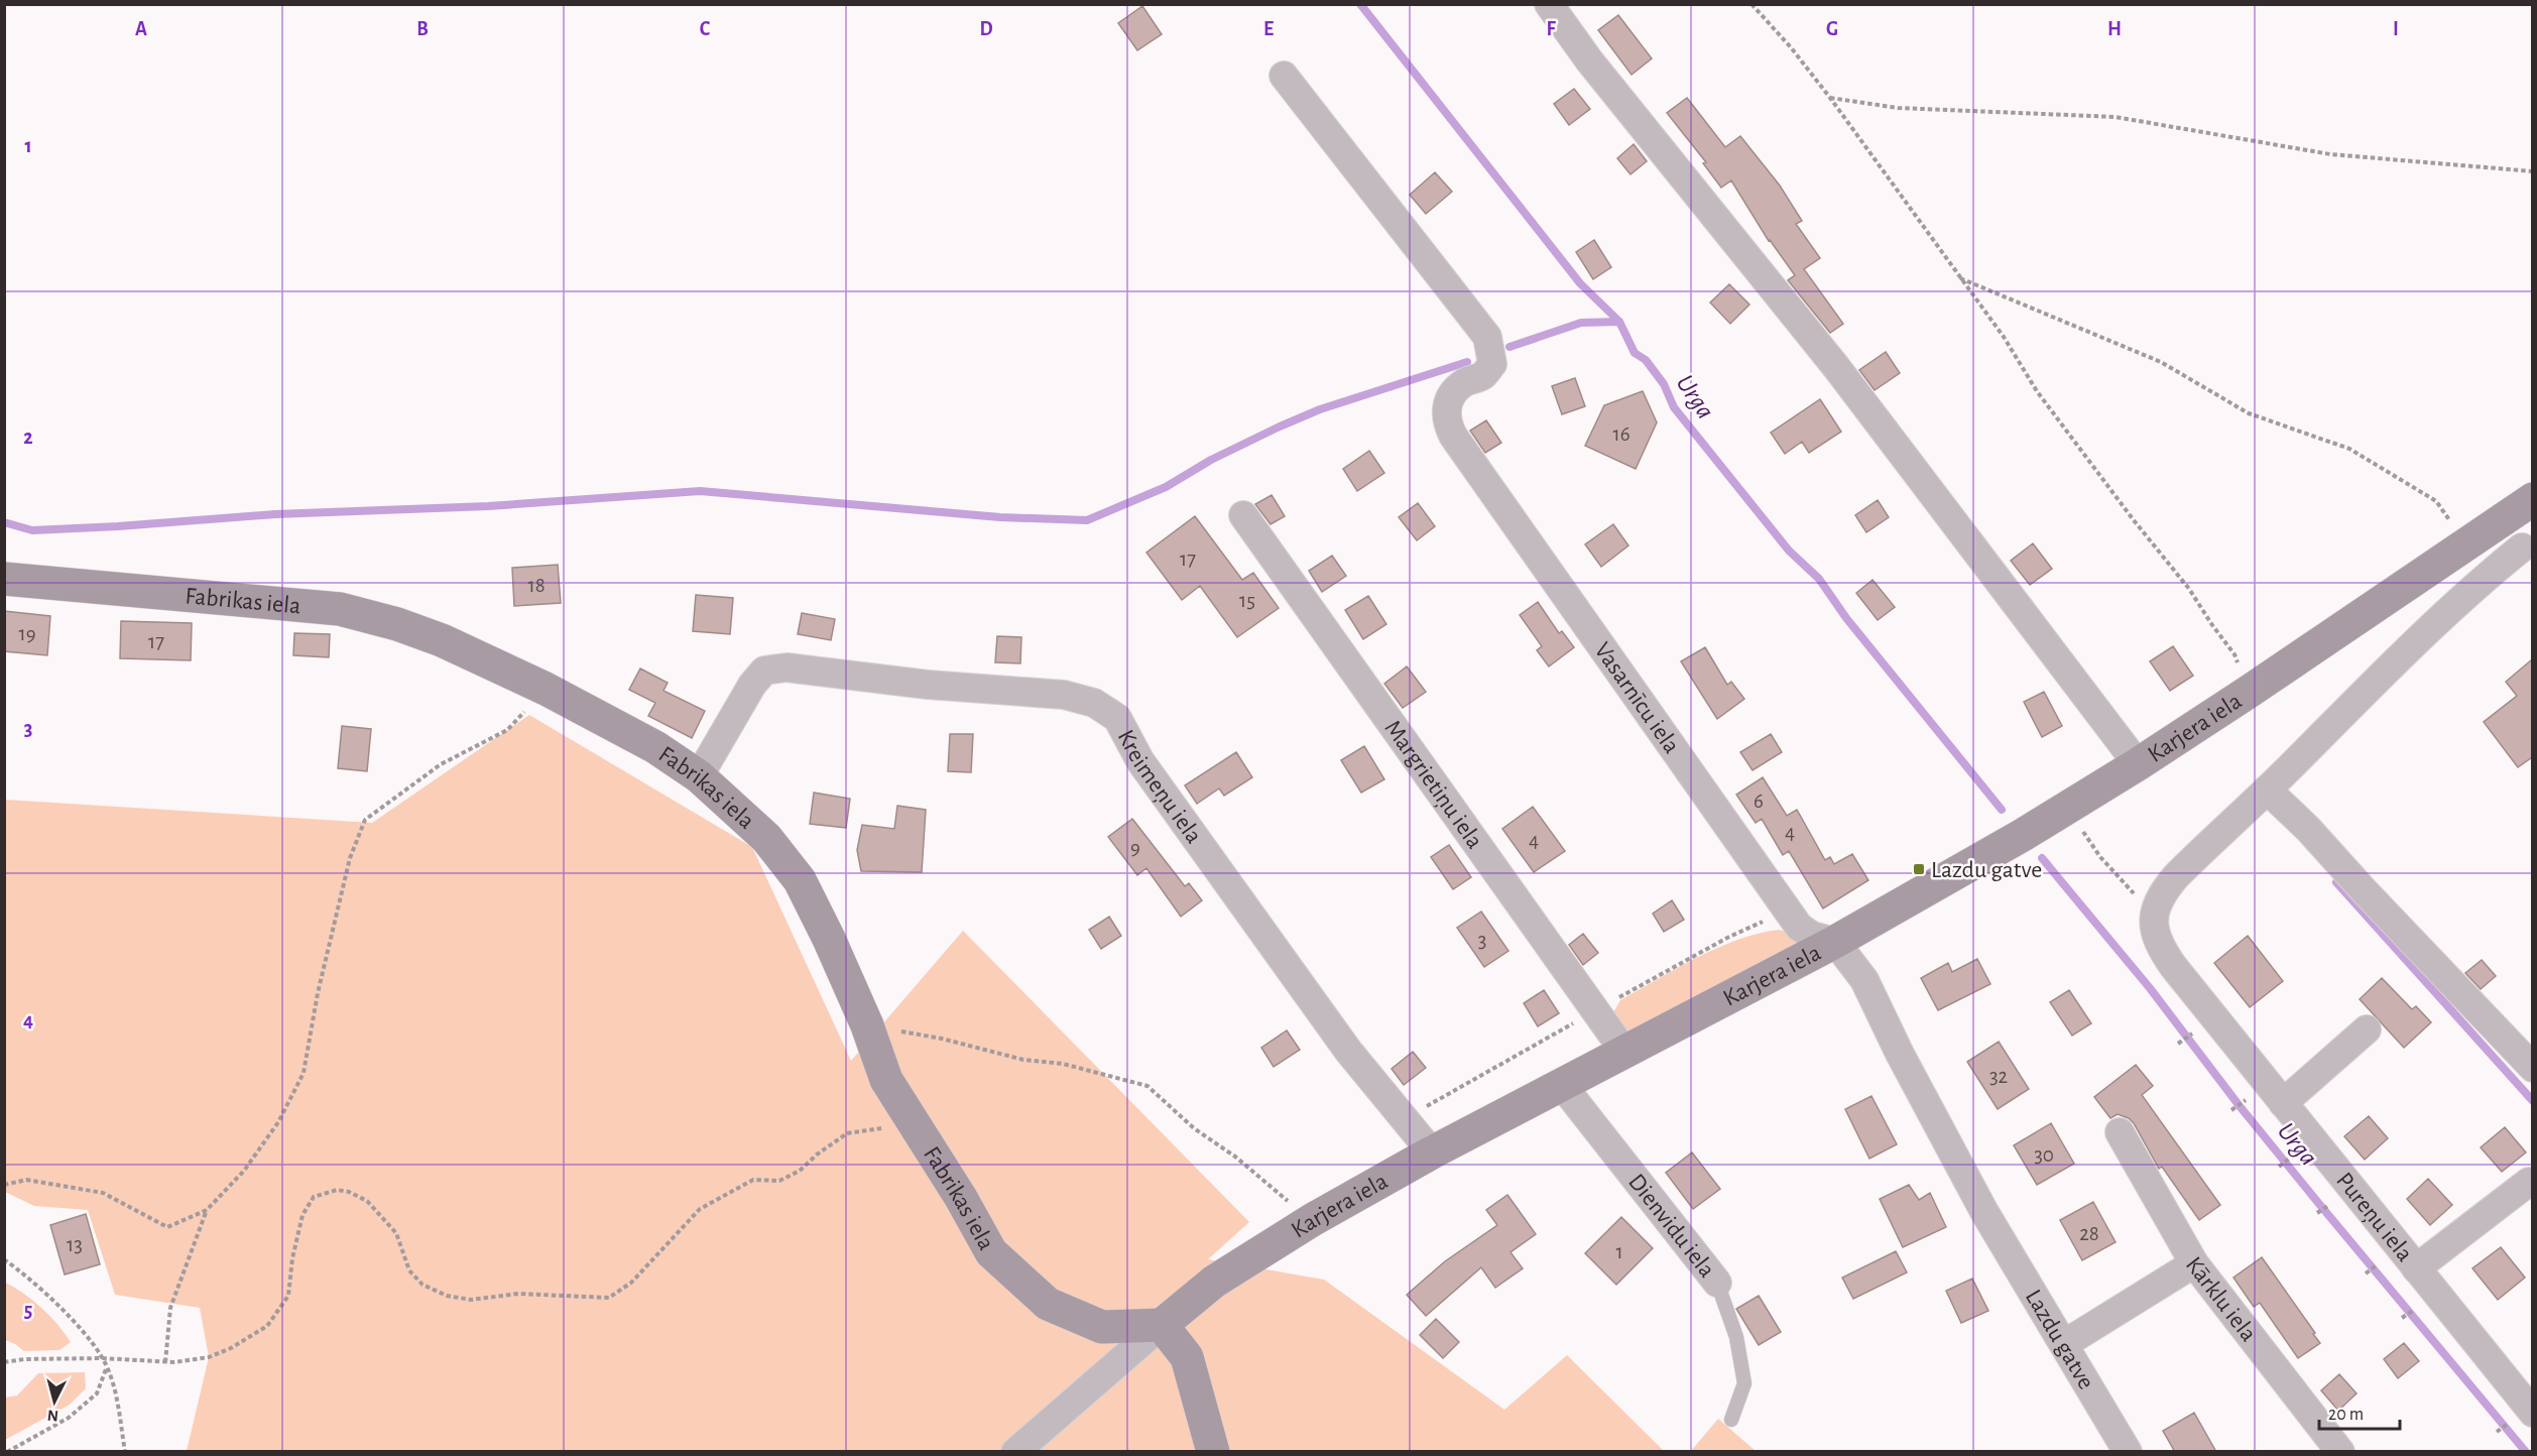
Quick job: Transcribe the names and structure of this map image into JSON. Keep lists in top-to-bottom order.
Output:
{
  "streets": {
    "street": [
      "Fabrikas iela",
      "Vasarnīcu iela",
      "Karjera iela",
      "Margrietiņu iela",
      "Kreimeņu iela",
      "Pureņu iela",
      "Dienvidu iela",
      "Kārklu iela",
      "Lazdu gatve"
    ]
  },
  "crossings": [
    ["Fabrikas iela", "Karjera iela"],
    ["Fabrikas iela", "Kreimeņu iela"],
    ["Vasarnīcu iela", "Karjera iela"],
    ["Vasarnīcu iela", "Lazdu gatve"],
    ["Karjera iela", "Margrietiņu iela"],
    ["Karjera iela", "Kreimeņu iela"],
    ["Karjera iela", "Dienvidu iela"],
    ["Karjera iela", "Lazdu gatve"]
  ],
  "water": ["Urga"],
  "places": {
    "transit": ["Lazdu gatve"]
  },
  "house_numbers": [
    "16",
    "17",
    "18",
    "15",
    "19",
    "17",
    "6",
    "4",
    "4",
    "9",
    "3",
    "32",
    "30",
    "28",
    "13",
    "1"
  ],
  "scale_bar": "20 m",
  "north": "bottom",
  "grid": {
    "columns": [
      "A",
      "B",
      "C",
      "D",
      "E",
      "F",
      "G",
      "H",
      "I"
    ],
    "rows": [
      "1",
      "2",
      "3",
      "4",
      "5"
    ]
  }
}
